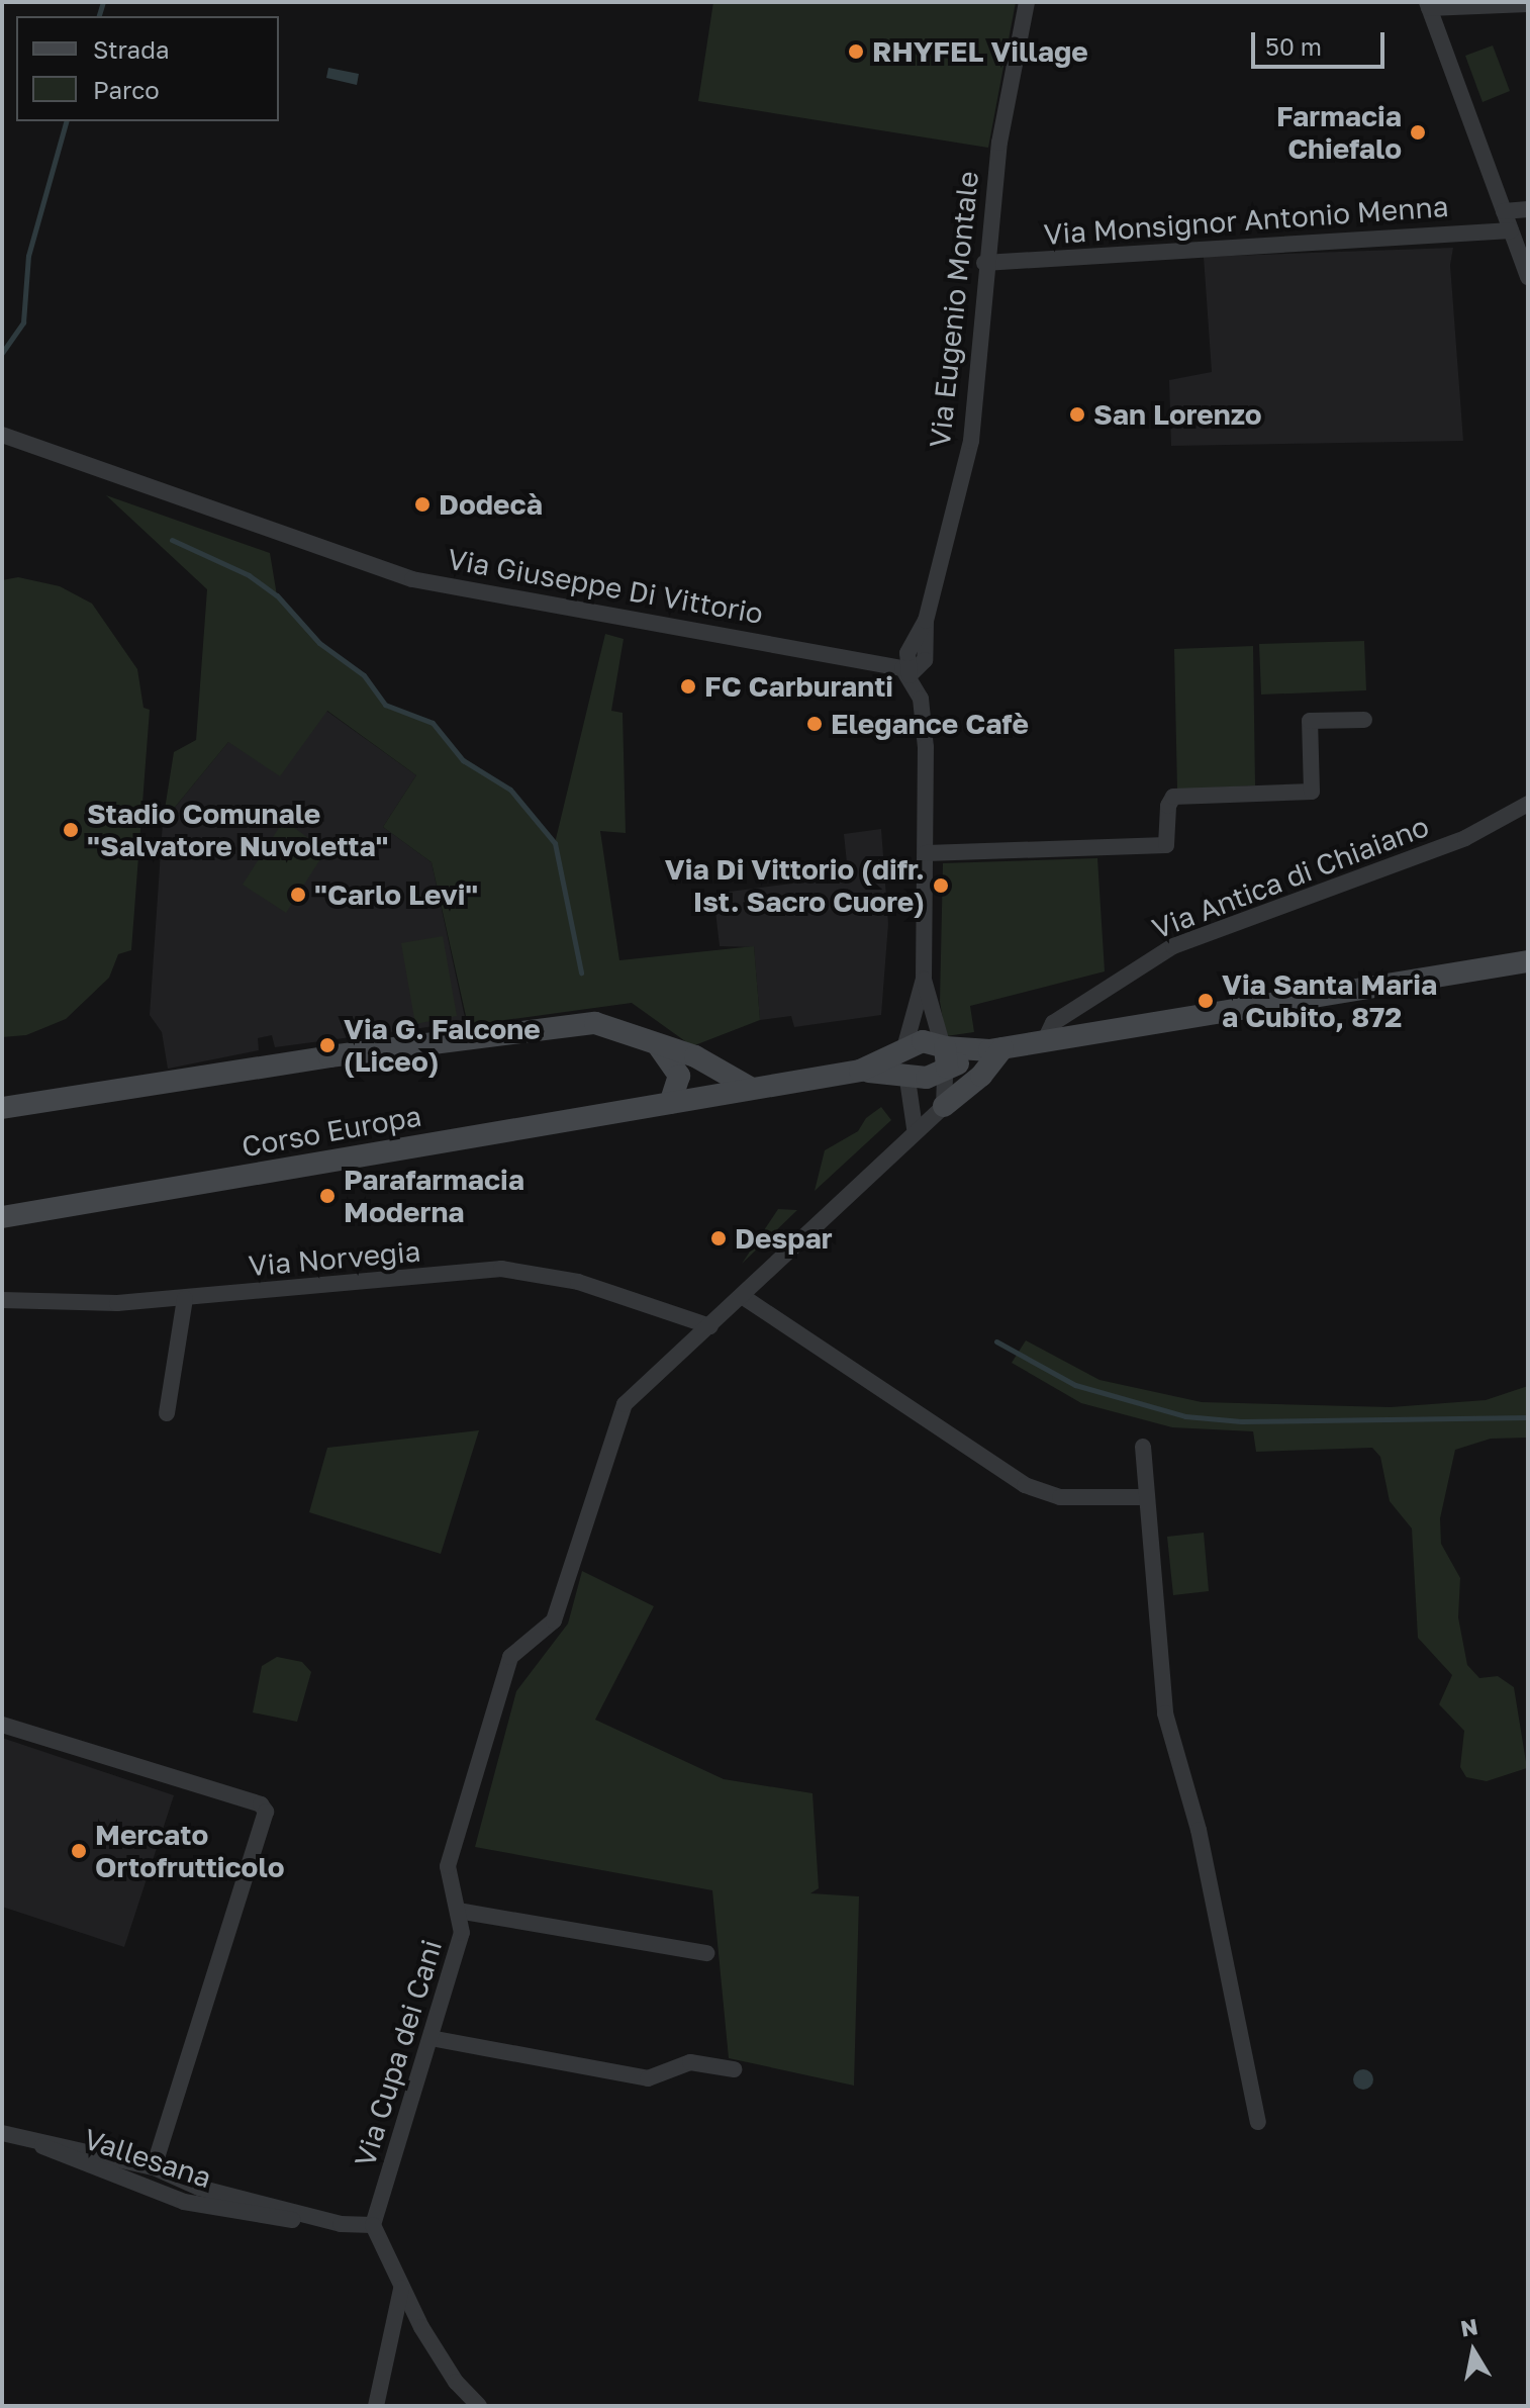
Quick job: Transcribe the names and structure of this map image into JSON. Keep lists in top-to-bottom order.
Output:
{
  "streets": {
    "main road": ["Corso Europa"],
    "street": [
      "Via Monsignor Antonio Menna",
      "Via Eugenio Montale",
      "Via Giuseppe Di Vittorio",
      "Via Antica di Chiaiano",
      "Via Norvegia",
      "Via Cupa dei Cani",
      "Vallesana"
    ]
  },
  "crossings": [
    ["Via Monsignor Antonio Menna", "Via Eugenio Montale"],
    ["Via Eugenio Montale", "Via Giuseppe Di Vittorio"],
    ["Via Norvegia", "Via Cupa dei Cani"],
    ["Via Cupa dei Cani", "Vallesana"]
  ],
  "places": [
    "RHYFEL Village",
    "Farmacia Chiefalo",
    "San Lorenzo",
    "Dodecà",
    "FC Carburanti",
    "Elegance Cafè",
    "Stadio Comunale \"Salvatore Nuvoletta\"",
    "Via Di Vittorio (difr. Ist. Sacro Cuore)",
    "\"Carlo Levi\"",
    "Via Santa Maria a Cubito, 872",
    "Via G. Falcone (Liceo)",
    "Parafarmacia Moderna",
    "Despar",
    "Mercato Ortofrutticolo"
  ],
  "legend": ["Strada", "Parco"],
  "scale_bar": "50 m",
  "north": "top"
}
